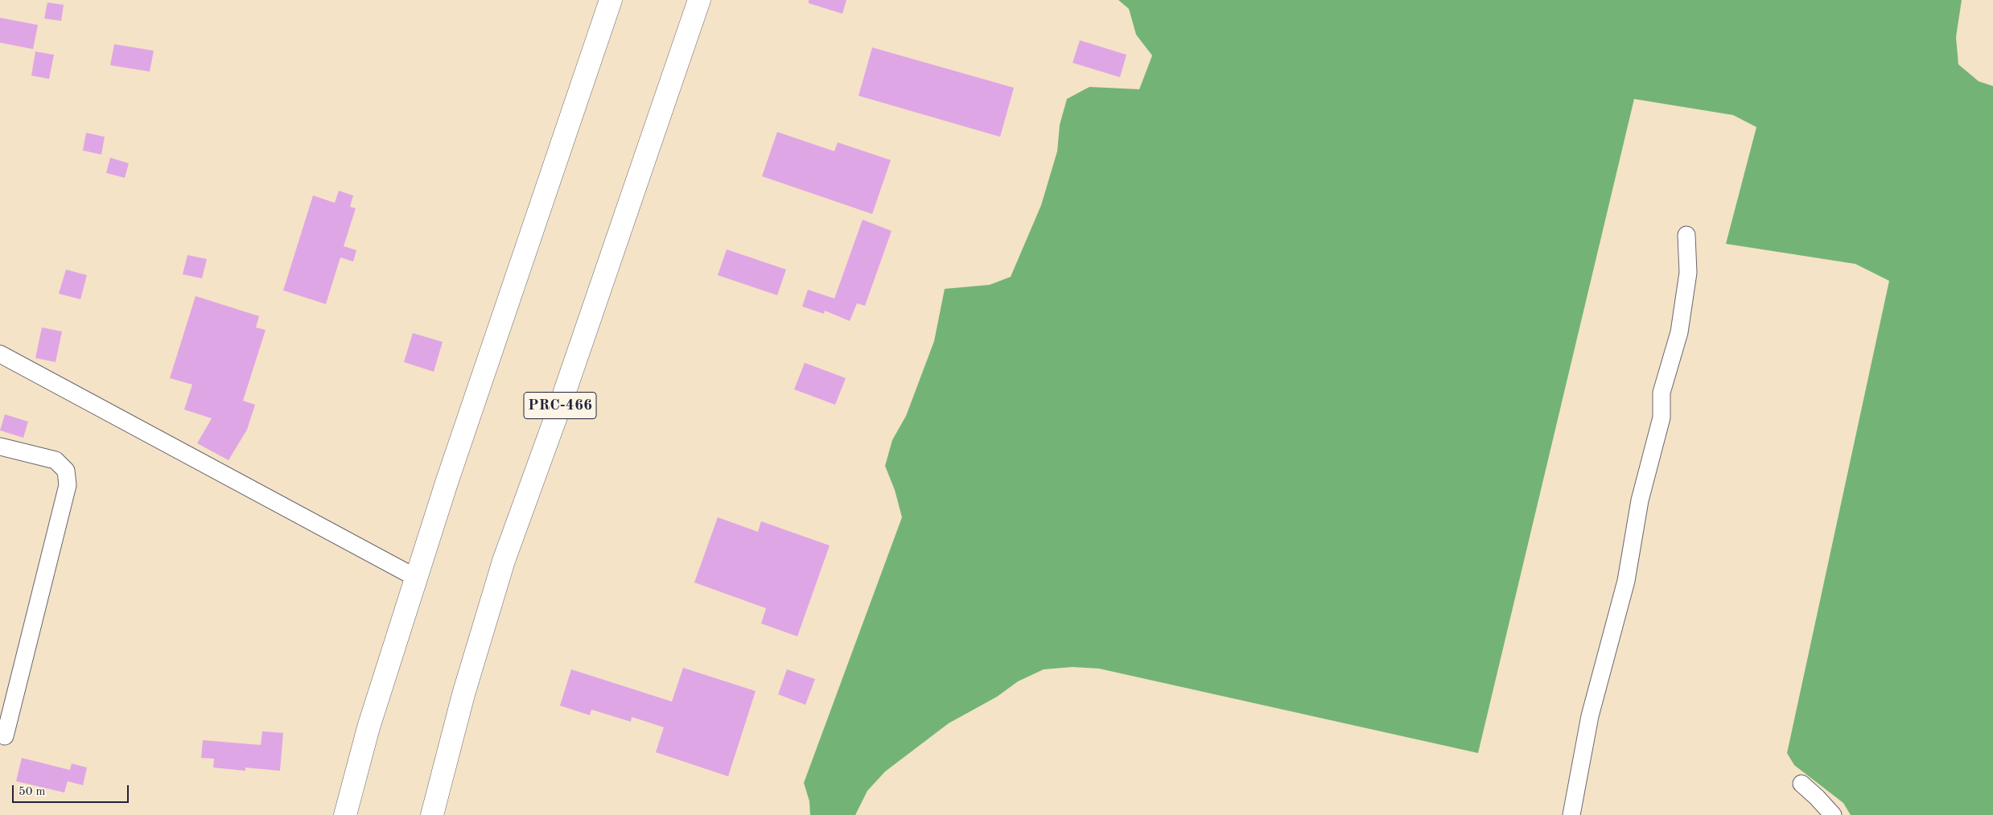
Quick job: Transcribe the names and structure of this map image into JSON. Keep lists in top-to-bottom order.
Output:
{
  "streets": {
    "highway": ["PRC-466"]
  },
  "scale_bar": "50 m"
}
